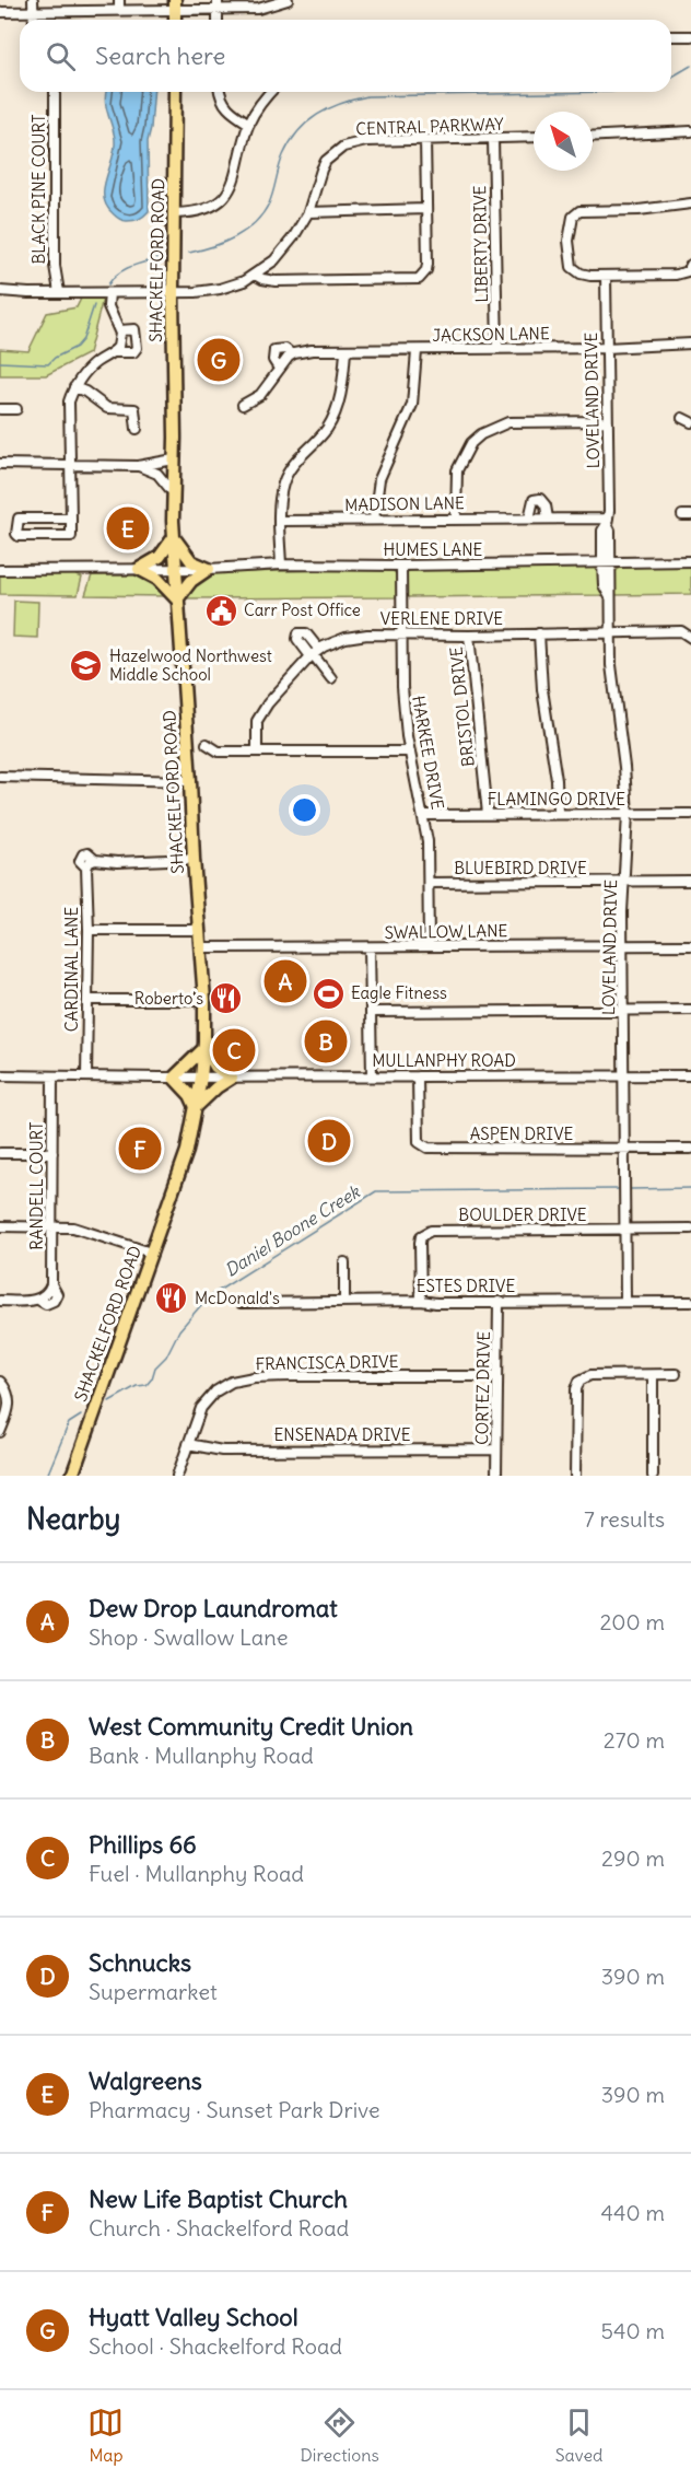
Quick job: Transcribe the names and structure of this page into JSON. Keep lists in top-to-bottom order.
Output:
{
  "streets": {
    "main road": ["SHACKELFORD ROAD"],
    "street": [
      "CENTRAL PARKWAY",
      "BLACK PINE COURT",
      "LIBERTY DRIVE",
      "JACKSON LANE",
      "LOVELAND DRIVE",
      "MADISON LANE",
      "HUMES LANE",
      "VERLENE DRIVE",
      "BRISTOL DRIVE",
      "HARKEE DRIVE",
      "FLAMINGO DRIVE",
      "BLUEBIRD DRIVE",
      "SWALLOW LANE",
      "CARDINAL LANE",
      "MULLANPHY ROAD",
      "ASPEN DRIVE",
      "RANDELL COURT",
      "BOULDER DRIVE",
      "ESTES DRIVE",
      "FRANCISCA DRIVE",
      "CORTEZ DRIVE",
      "ENSENADA DRIVE"
    ]
  },
  "crossings": [
    ["CENTRAL PARKWAY", "BLACK PINE COURT"],
    ["CENTRAL PARKWAY", "LIBERTY DRIVE"],
    ["CENTRAL PARKWAY", "SHACKELFORD ROAD"],
    ["LIBERTY DRIVE", "JACKSON LANE"],
    ["SHACKELFORD ROAD", "HUMES LANE"],
    ["SHACKELFORD ROAD", "SWALLOW LANE"],
    ["SHACKELFORD ROAD", "CARDINAL LANE"],
    ["SHACKELFORD ROAD", "MULLANPHY ROAD"],
    ["JACKSON LANE", "LOVELAND DRIVE"],
    ["LOVELAND DRIVE", "MADISON LANE"],
    ["LOVELAND DRIVE", "HUMES LANE"],
    ["LOVELAND DRIVE", "VERLENE DRIVE"],
    ["LOVELAND DRIVE", "FLAMINGO DRIVE"],
    ["LOVELAND DRIVE", "BLUEBIRD DRIVE"],
    ["LOVELAND DRIVE", "SWALLOW LANE"],
    ["LOVELAND DRIVE", "MULLANPHY ROAD"],
    ["LOVELAND DRIVE", "ASPEN DRIVE"],
    ["LOVELAND DRIVE", "BOULDER DRIVE"],
    ["LOVELAND DRIVE", "ESTES DRIVE"],
    ["HUMES LANE", "HARKEE DRIVE"],
    ["VERLENE DRIVE", "BRISTOL DRIVE"],
    ["VERLENE DRIVE", "HARKEE DRIVE"],
    ["BRISTOL DRIVE", "FLAMINGO DRIVE"],
    ["HARKEE DRIVE", "FLAMINGO DRIVE"],
    ["HARKEE DRIVE", "BLUEBIRD DRIVE"],
    ["HARKEE DRIVE", "SWALLOW LANE"],
    ["CARDINAL LANE", "MULLANPHY ROAD"],
    ["MULLANPHY ROAD", "ASPEN DRIVE"],
    ["MULLANPHY ROAD", "RANDELL COURT"],
    ["BOULDER DRIVE", "ESTES DRIVE"],
    ["ESTES DRIVE", "CORTEZ DRIVE"],
    ["FRANCISCA DRIVE", "CORTEZ DRIVE"],
    ["FRANCISCA DRIVE", "ENSENADA DRIVE"],
    ["CORTEZ DRIVE", "ENSENADA DRIVE"]
  ],
  "water": ["Daniel Boone Creek"],
  "places": {
    "public building": ["Carr Post Office"],
    "school or university": ["Hazelwood Northwest Middle School"],
    "sports": ["Eagle Fitness"],
    "restaurant": ["Roberto's", "McDonald's"]
  },
  "north": "top left",
  "page": {
    "search": "Search here",
    "pins": [
      "G",
      "E",
      "A",
      "B",
      "C",
      "D",
      "F"
    ],
    "heading": ["Nearby", "7 results"],
    "list": [
      {
        "mark": "A",
        "name": "Dew Drop Laundromat",
        "note": "Shop · Swallow Lane",
        "value": "200 m"
      },
      {
        "mark": "B",
        "name": "West Community Credit Union",
        "note": "Bank · Mullanphy Road",
        "value": "270 m"
      },
      {
        "mark": "C",
        "name": "Phillips 66",
        "note": "Fuel · Mullanphy Road",
        "value": "290 m"
      },
      {
        "mark": "D",
        "name": "Schnucks",
        "note": "Supermarket",
        "value": "390 m"
      },
      {
        "mark": "E",
        "name": "Walgreens",
        "note": "Pharmacy · Sunset Park Drive",
        "value": "390 m"
      },
      {
        "mark": "F",
        "name": "New Life Baptist Church",
        "note": "Church · Shackelford Road",
        "value": "440 m"
      },
      {
        "mark": "G",
        "name": "Hyatt Valley School",
        "note": "School · Shackelford Road",
        "value": "540 m"
      }
    ],
    "nav": ["Map", "Directions", "Saved"]
  }
}
